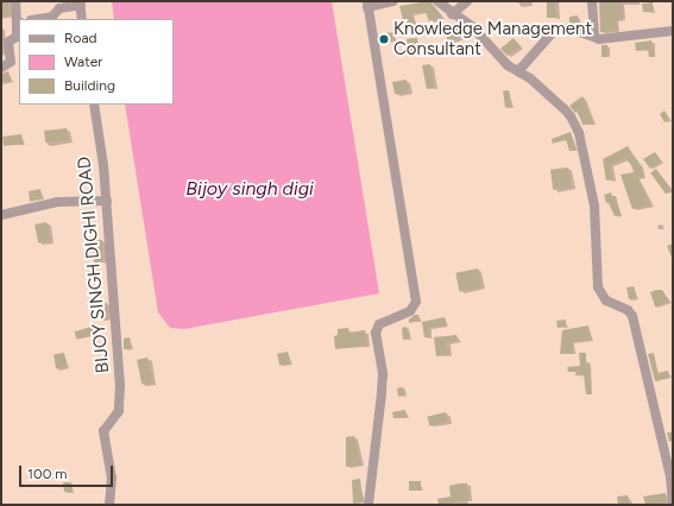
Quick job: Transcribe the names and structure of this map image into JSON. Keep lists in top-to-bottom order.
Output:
{
  "streets": {
    "street": ["BIJOY SINGH DIGHI ROAD"]
  },
  "water": ["Bijoy singh digi"],
  "places": ["Knowledge Management Consultant"],
  "legend": ["Road", "Water", "Building"],
  "scale_bar": "100 m"
}
